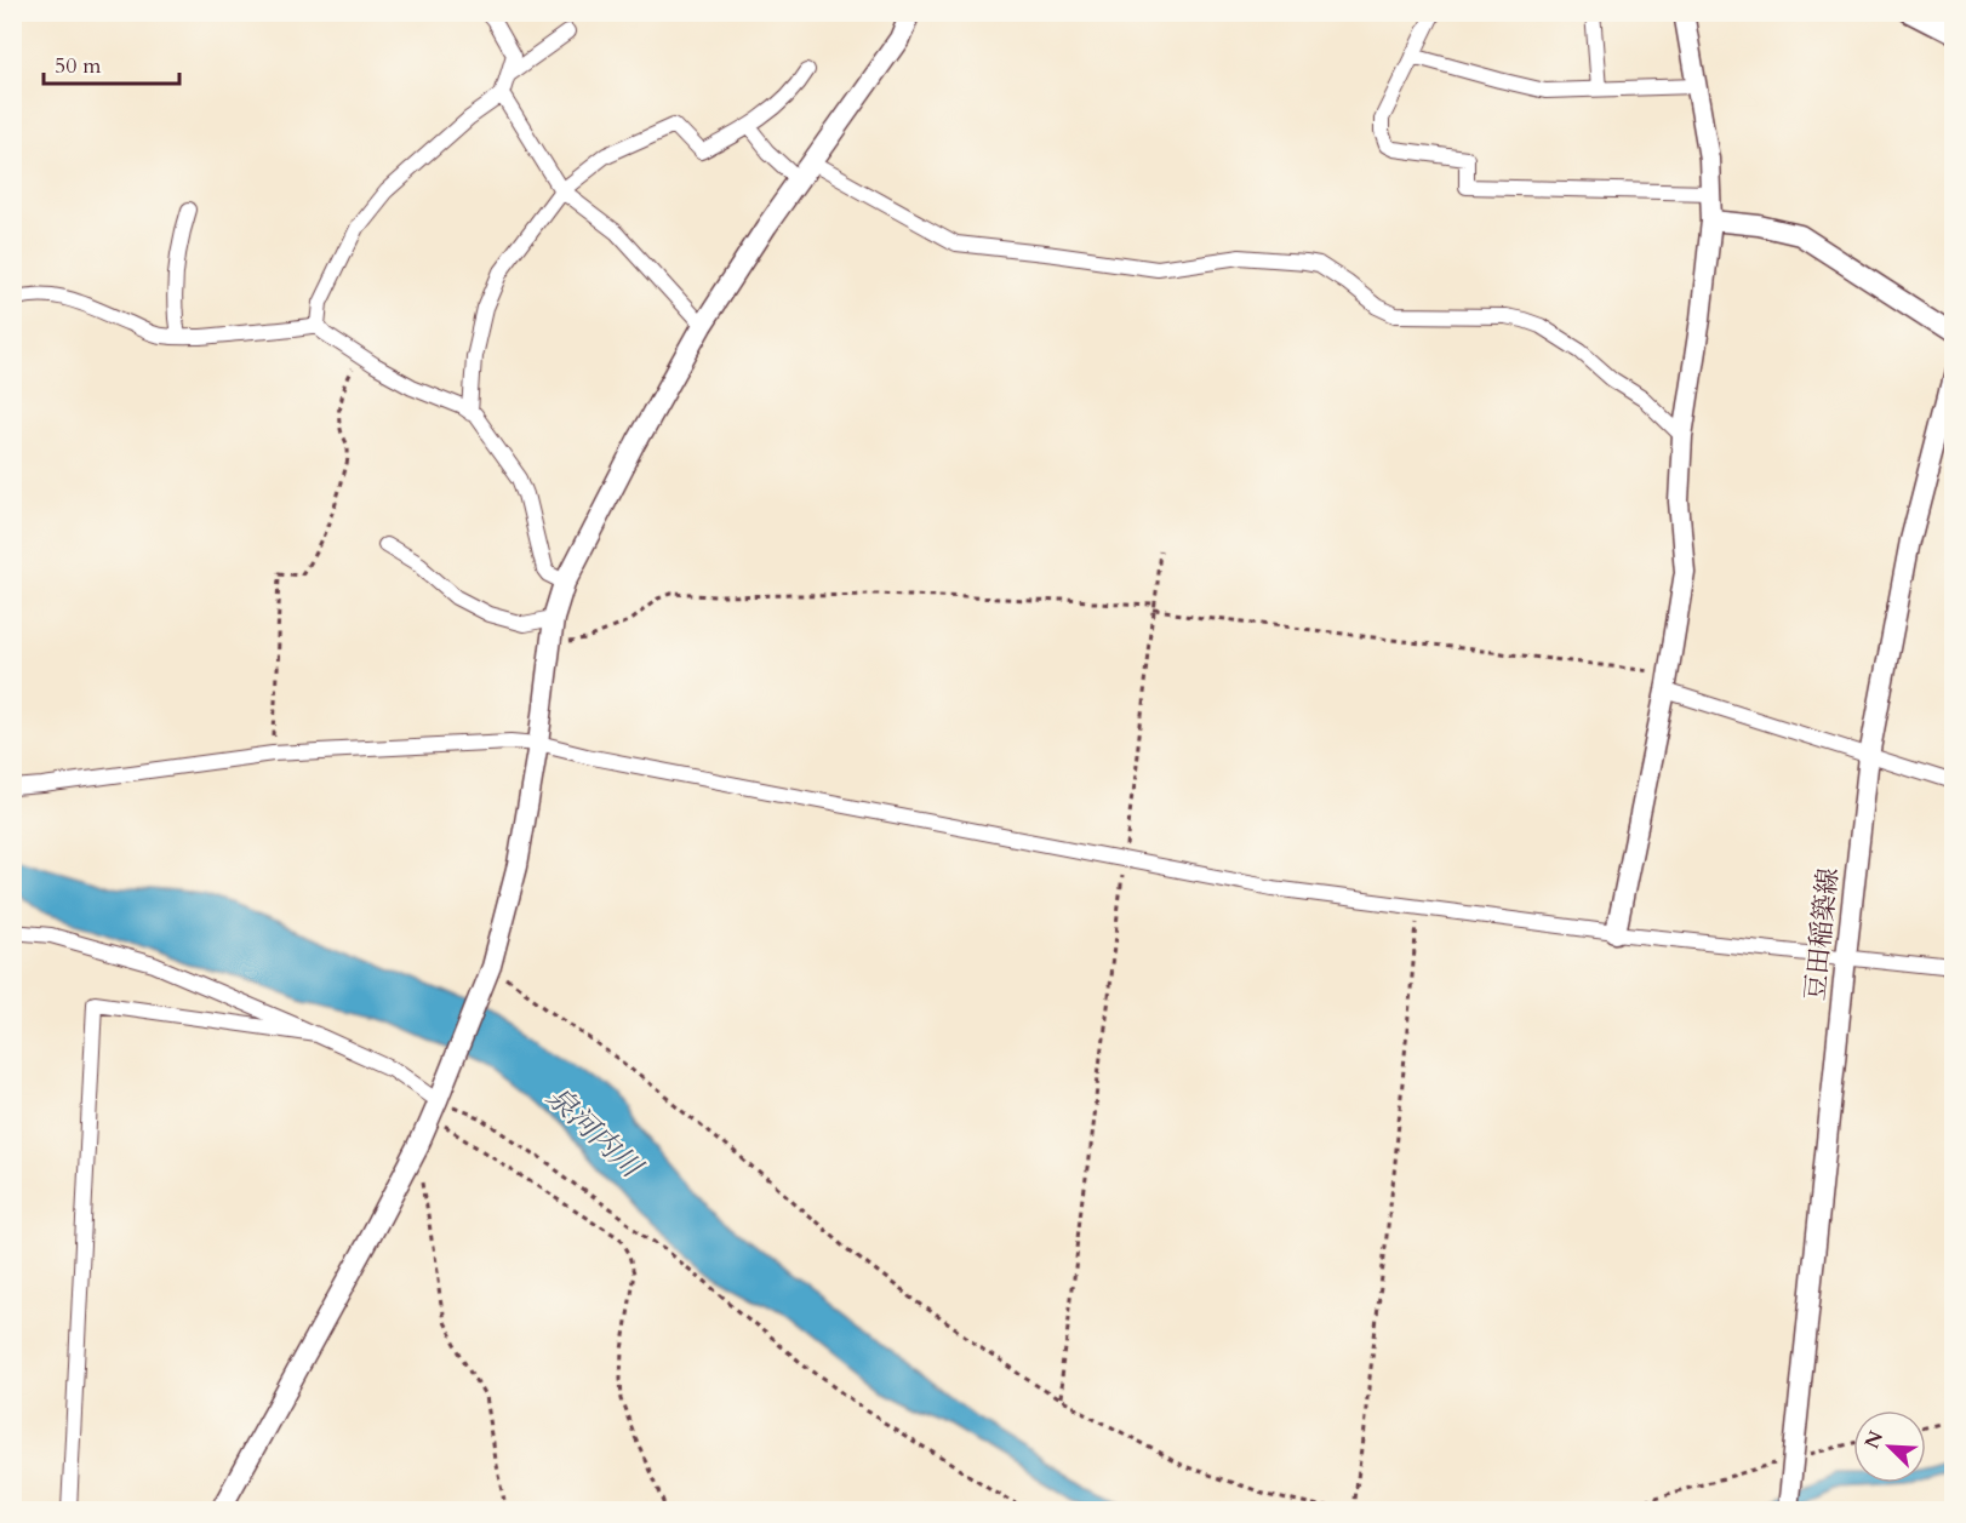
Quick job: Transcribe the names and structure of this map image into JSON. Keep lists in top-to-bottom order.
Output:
{
  "streets": {
    "street": ["豆田稲築線"]
  },
  "water": ["泉河内川"],
  "scale_bar": "50 m",
  "north": "top left"
}
